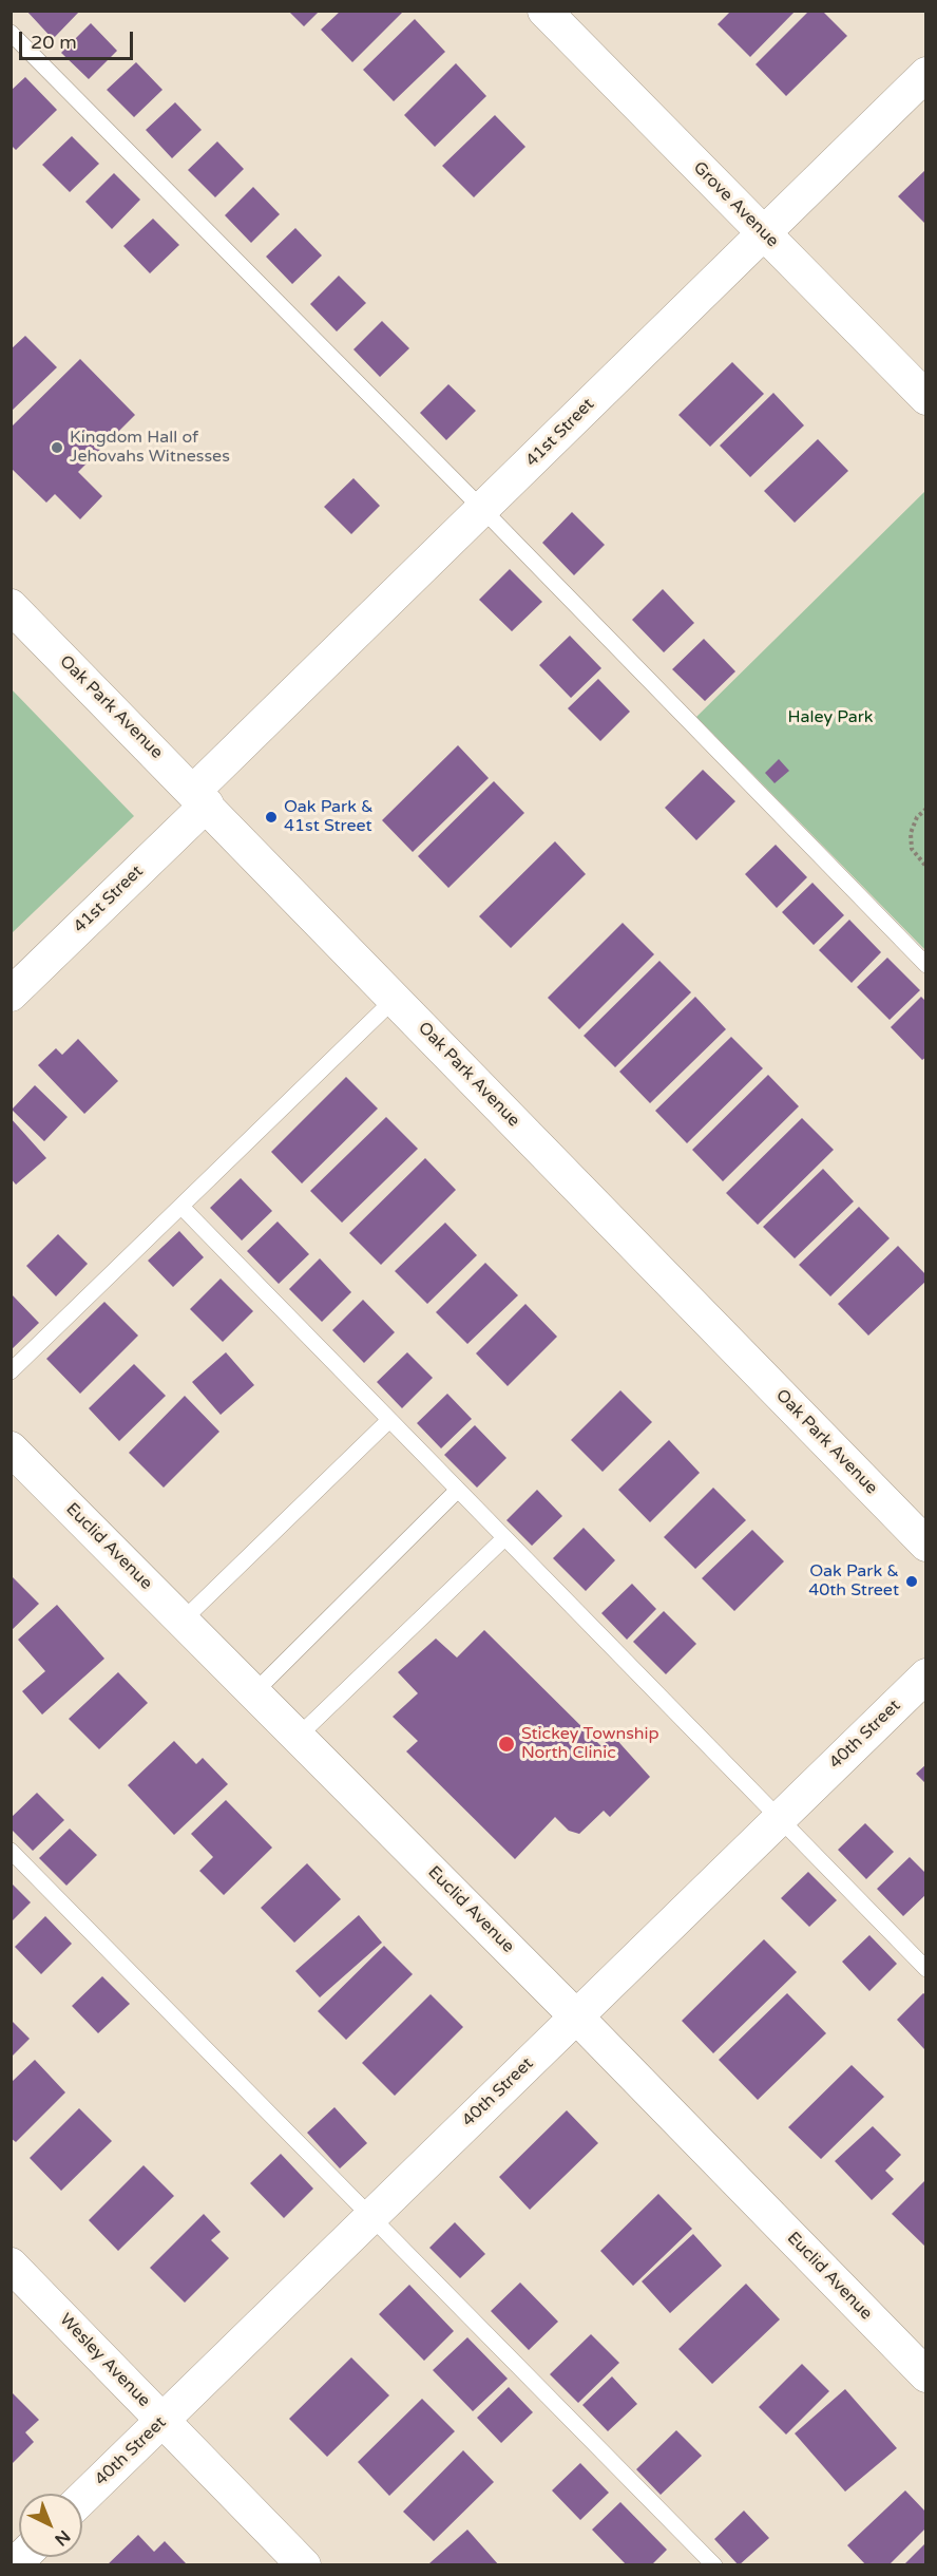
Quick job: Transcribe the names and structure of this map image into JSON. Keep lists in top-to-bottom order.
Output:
{
  "streets": {
    "street": [
      "Grove Avenue",
      "41st Street",
      "Oak Park Avenue",
      "Euclid Avenue",
      "40th Street",
      "Wesley Avenue"
    ]
  },
  "crossings": [
    ["Grove Avenue", "41st Street"],
    ["41st Street", "Oak Park Avenue"],
    ["Euclid Avenue", "40th Street"],
    ["40th Street", "Wesley Avenue"]
  ],
  "parks": ["Haley Park"],
  "places": [
    "Kingdom Hall of Jehovahs Witnesses",
    "Oak Park & 41st Street",
    "Oak Park & 40th Street",
    "Stickey Township North Clinic"
  ],
  "scale_bar": "20 m",
  "north": "bottom right"
}
